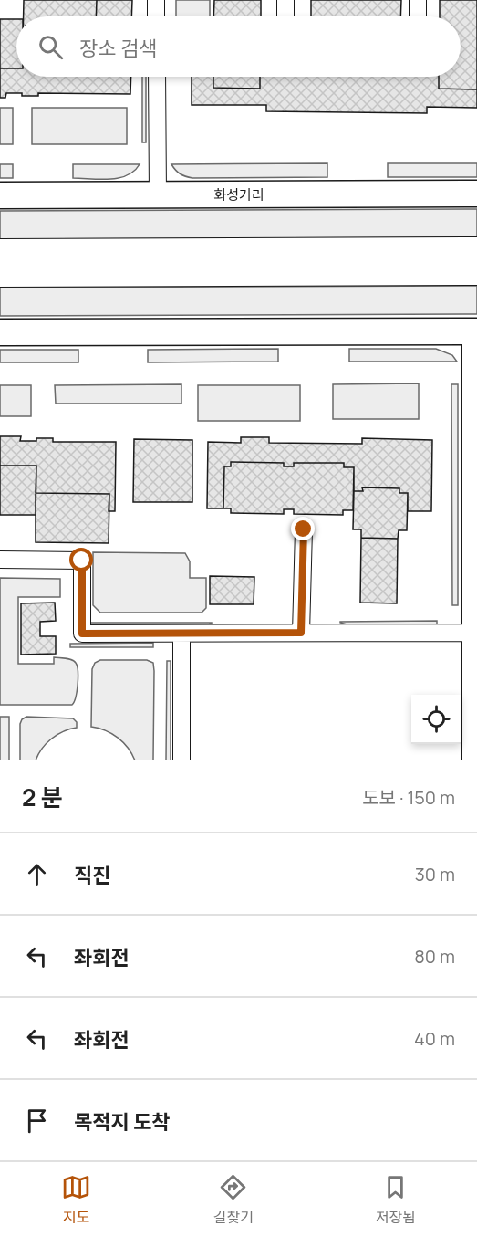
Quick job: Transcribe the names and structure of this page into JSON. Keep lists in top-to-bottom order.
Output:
{
  "streets": {
    "main road": ["화성거리"]
  },
  "page": {
    "search": "장소 검색",
    "heading": ["2 분", "도보 · 150 m"],
    "list": [
      ["직진", "30 m"],
      ["좌회전", "80 m"],
      ["좌회전", "40 m"],
      "목적지 도착"
    ],
    "nav": ["지도", "길찾기", "저장됨"]
  }
}
